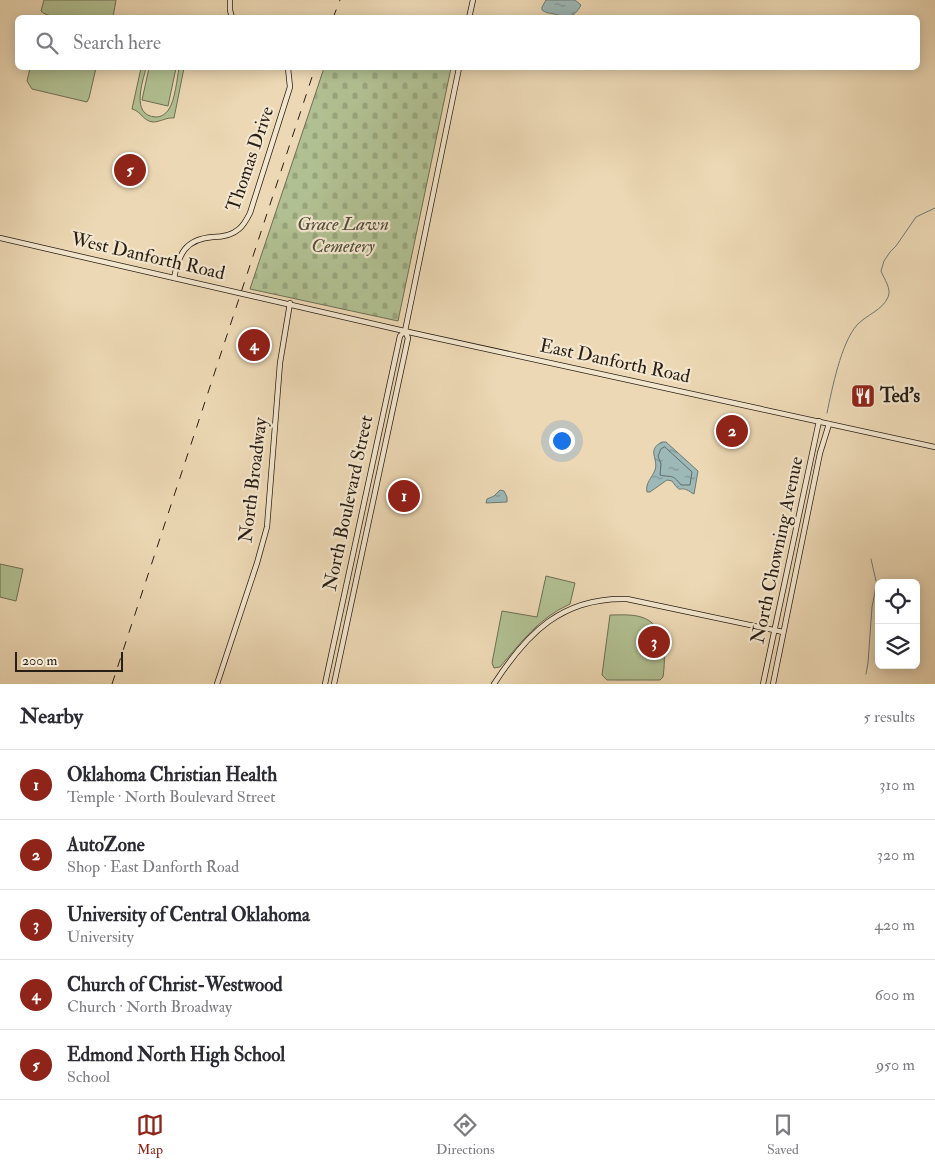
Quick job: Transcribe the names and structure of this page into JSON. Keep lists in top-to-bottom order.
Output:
{
  "streets": {
    "main road": [
      "Thomas Drive",
      "West Danforth Road",
      "East Danforth Road",
      "North Broadway",
      "North Boulevard Street",
      "North Chowning Avenue"
    ]
  },
  "crossings": [
    ["Thomas Drive", "West Danforth Road"],
    ["West Danforth Road", "East Danforth Road"],
    ["West Danforth Road", "North Broadway"],
    ["East Danforth Road", "North Broadway"],
    ["East Danforth Road", "North Boulevard Street"],
    ["East Danforth Road", "North Chowning Avenue"]
  ],
  "parks": ["Grace Lawn Cemetery"],
  "places": {
    "restaurant": ["Ted's"]
  },
  "scale_bar": "200 m",
  "page": {
    "search": "Search here",
    "pins": [
      "5",
      "4",
      "2",
      "1",
      "3"
    ],
    "scale": "200 m",
    "heading": ["Nearby", "5 results"],
    "list": [
      {
        "mark": "1",
        "name": "Oklahoma Christian Health",
        "note": "Temple · North Boulevard Street",
        "value": "310 m"
      },
      {
        "mark": "2",
        "name": "AutoZone",
        "note": "Shop · East Danforth Road",
        "value": "320 m"
      },
      {
        "mark": "3",
        "name": "University of Central Oklahoma",
        "note": "University",
        "value": "420 m"
      },
      {
        "mark": "4",
        "name": "Church of Christ-Westwood",
        "note": "Church · North Broadway",
        "value": "600 m"
      },
      {
        "mark": "5",
        "name": "Edmond North High School",
        "note": "School",
        "value": "950 m"
      }
    ],
    "nav": ["Map", "Directions", "Saved"]
  }
}
